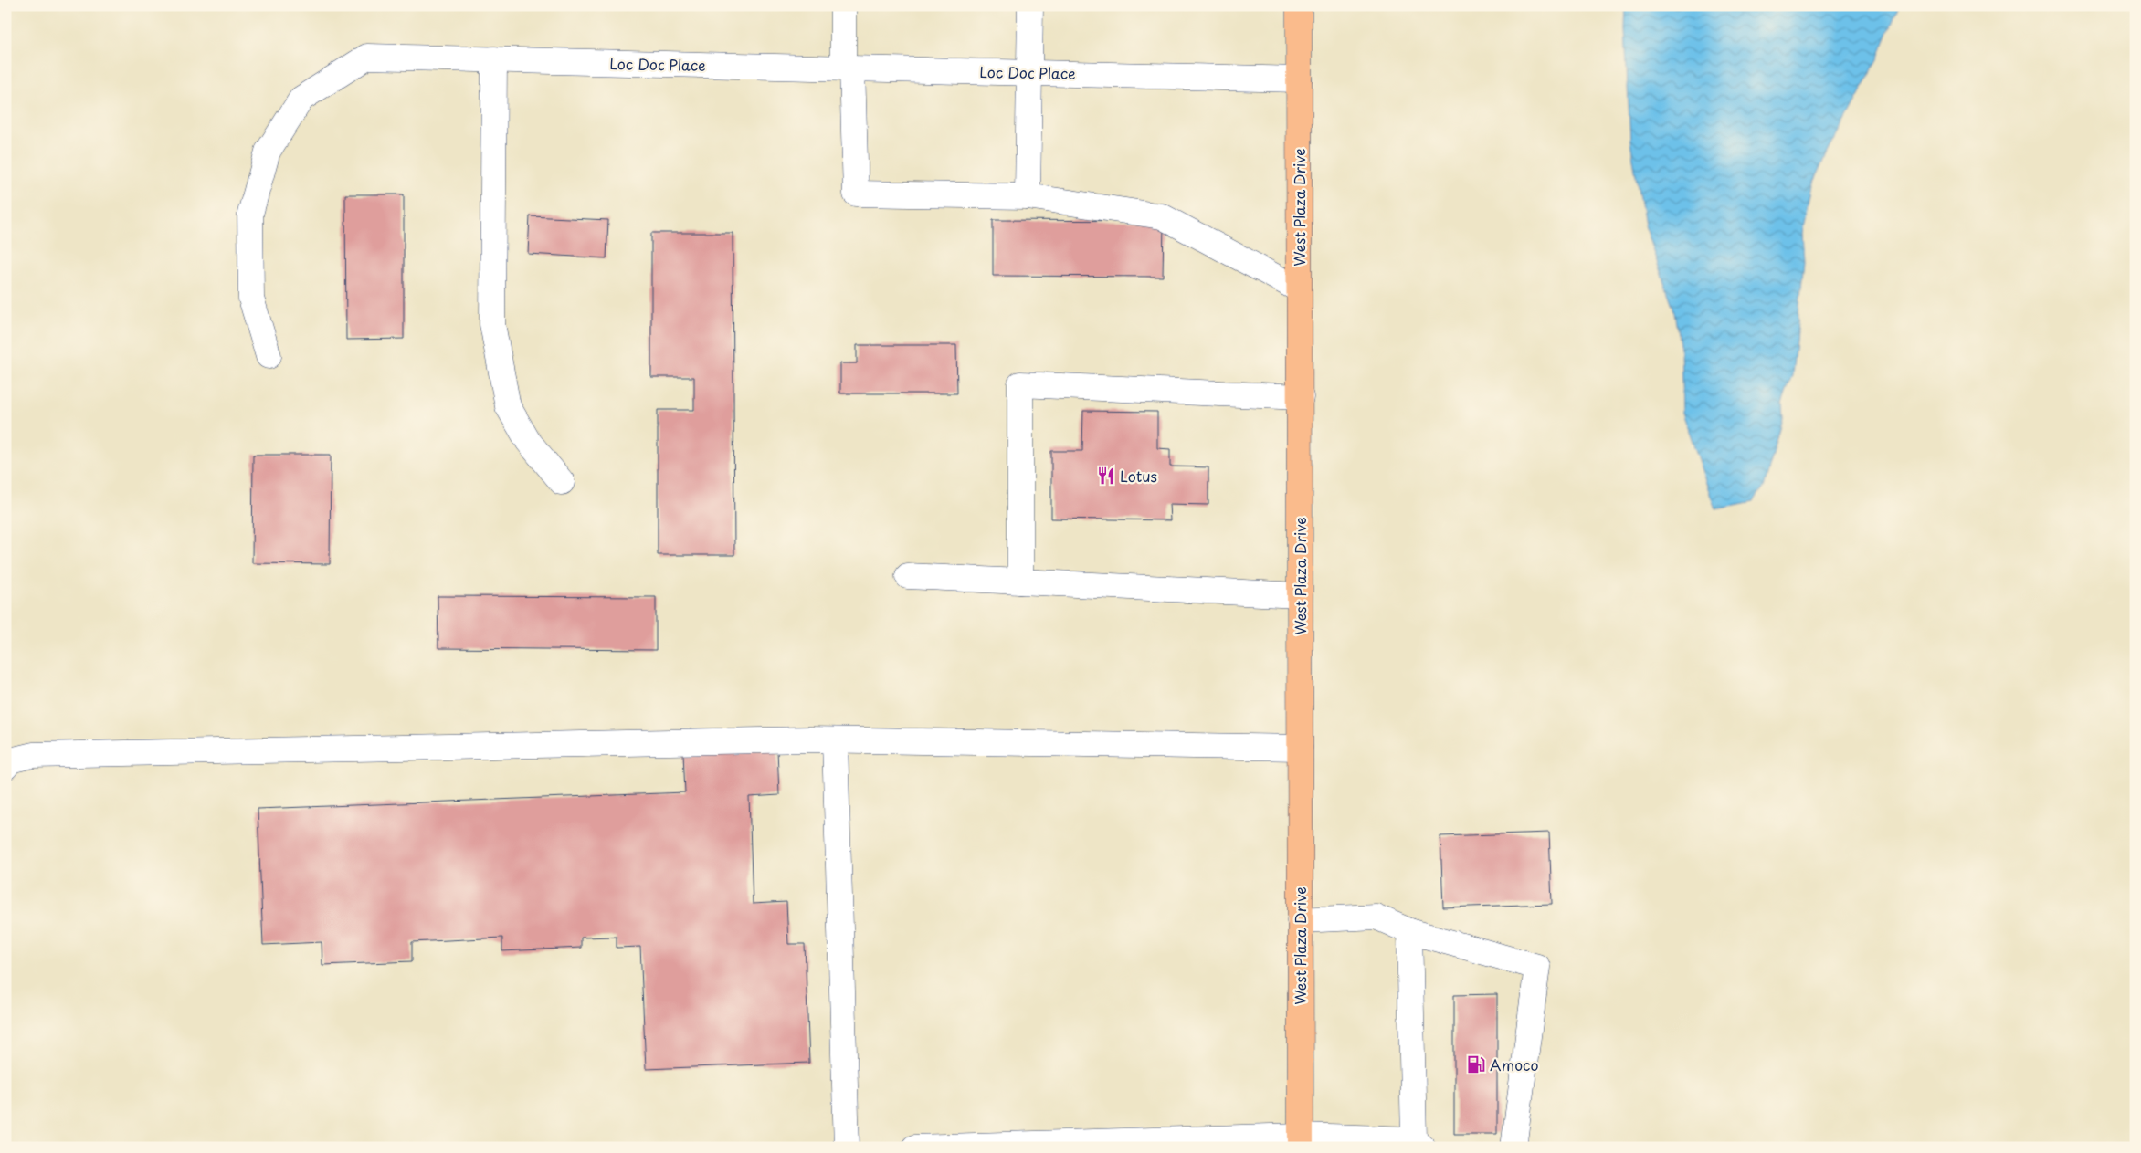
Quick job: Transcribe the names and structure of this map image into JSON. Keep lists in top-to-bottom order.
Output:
{
  "streets": {
    "main road": ["West Plaza Drive"],
    "street": ["Loc Doc Place"]
  },
  "crossings": [
    ["Loc Doc Place", "West Plaza Drive"]
  ],
  "places": {
    "restaurant": ["Lotus"],
    "fuel station": ["Amoco"]
  }
}
